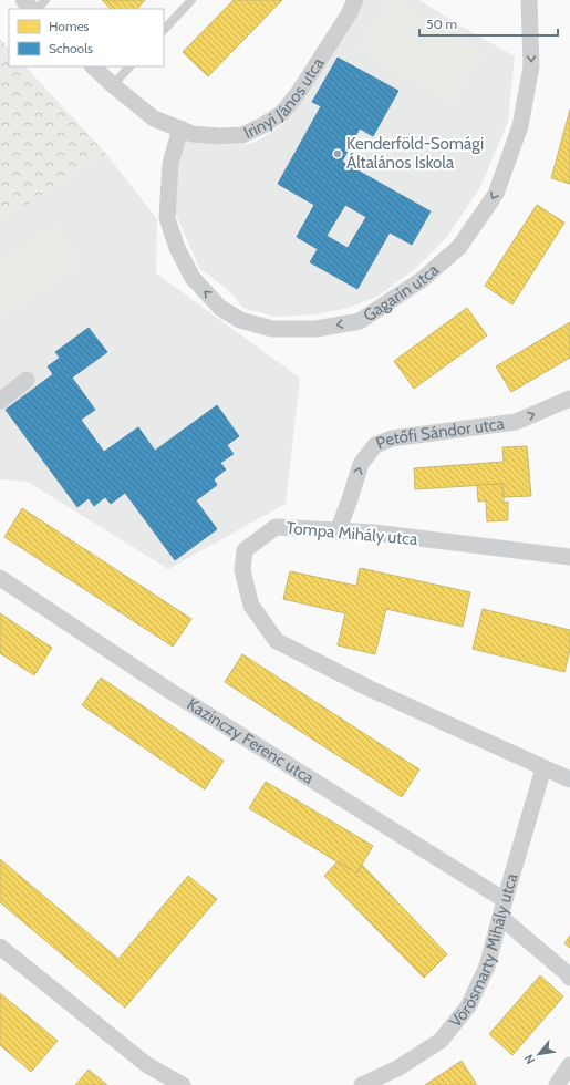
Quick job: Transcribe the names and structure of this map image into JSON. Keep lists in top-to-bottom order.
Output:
{
  "streets": {
    "street": [
      "Irinyi János utca",
      "Gagarin utca",
      "Petőfi Sándor utca",
      "Tompa Mihály utca",
      "Kazinczy Ferenc utca",
      "Vörösmarty Mihály utca"
    ]
  },
  "crossings": [
    ["Irinyi János utca", "Gagarin utca"],
    ["Petőfi Sándor utca", "Tompa Mihály utca"],
    ["Tompa Mihály utca", "Vörösmarty Mihály utca"],
    ["Kazinczy Ferenc utca", "Vörösmarty Mihály utca"]
  ],
  "one_way": ["Petőfi Sándor utca"],
  "places": ["Kenderföld-Somági Általános Iskola"],
  "legend": ["Homes", "Schools"],
  "scale_bar": "50 m",
  "north": "bottom left"
}
